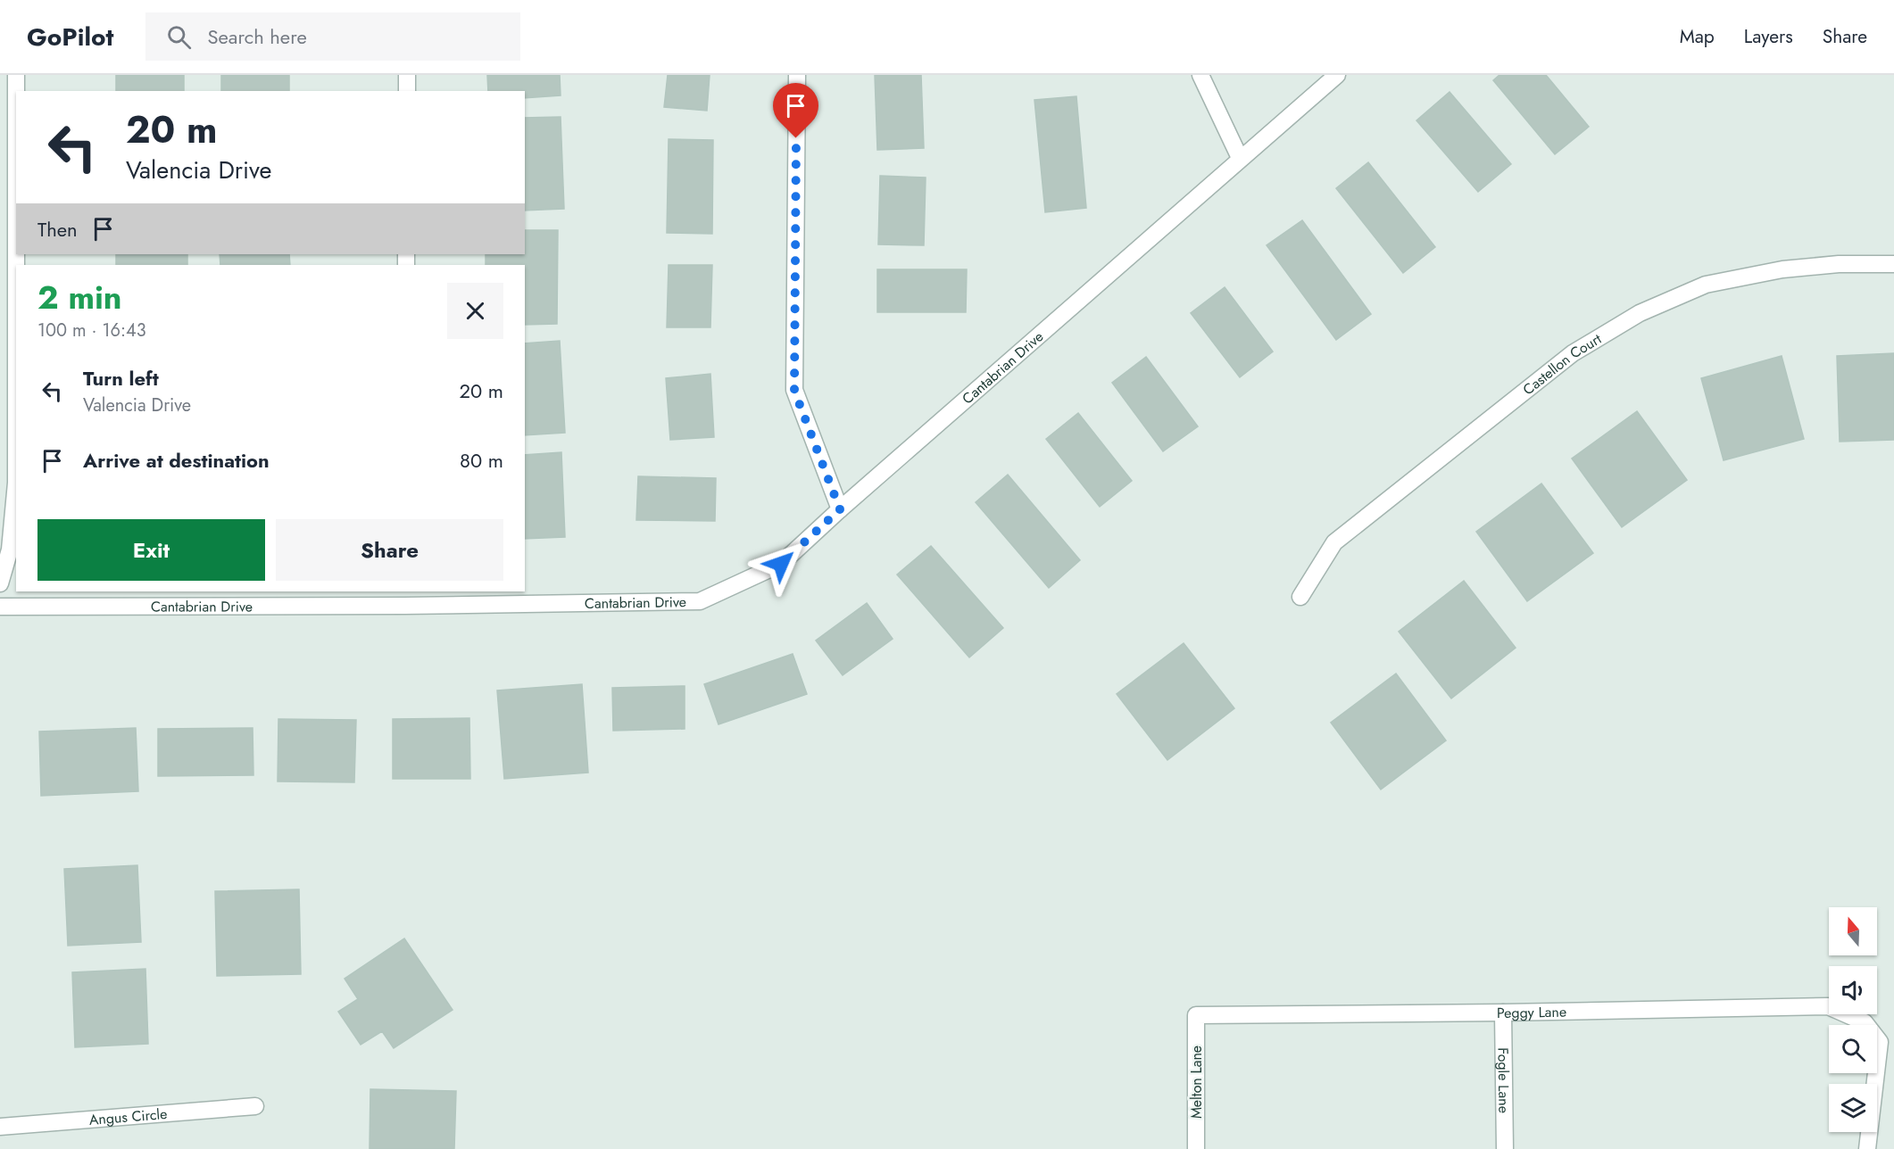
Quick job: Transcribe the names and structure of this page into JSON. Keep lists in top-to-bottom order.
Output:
{
  "streets": {
    "street": [
      "Castellon Court",
      "Cantabrian Drive",
      "Peggy Lane",
      "Fogle Lane",
      "Melton Lane",
      "Angus Circle"
    ]
  },
  "crossings": [
    ["Peggy Lane", "Fogle Lane"],
    ["Peggy Lane", "Melton Lane"]
  ],
  "north": "top",
  "page": {
    "header": "GoPilot",
    "search": "Search here",
    "nav": ["Map", "Layers", "Share"],
    "turn": ["20 m", "Valencia Drive"],
    "then": "Then",
    "heading": ["2 min", "100 m · 16:43"],
    "list": [
      {
        "name": "Turn left",
        "note": "Valencia Drive",
        "value": "20 m"
      },
      {
        "name": "Arrive at destination",
        "value": "80 m"
      }
    ],
    "buttons": ["Exit", "Share"]
  }
}
